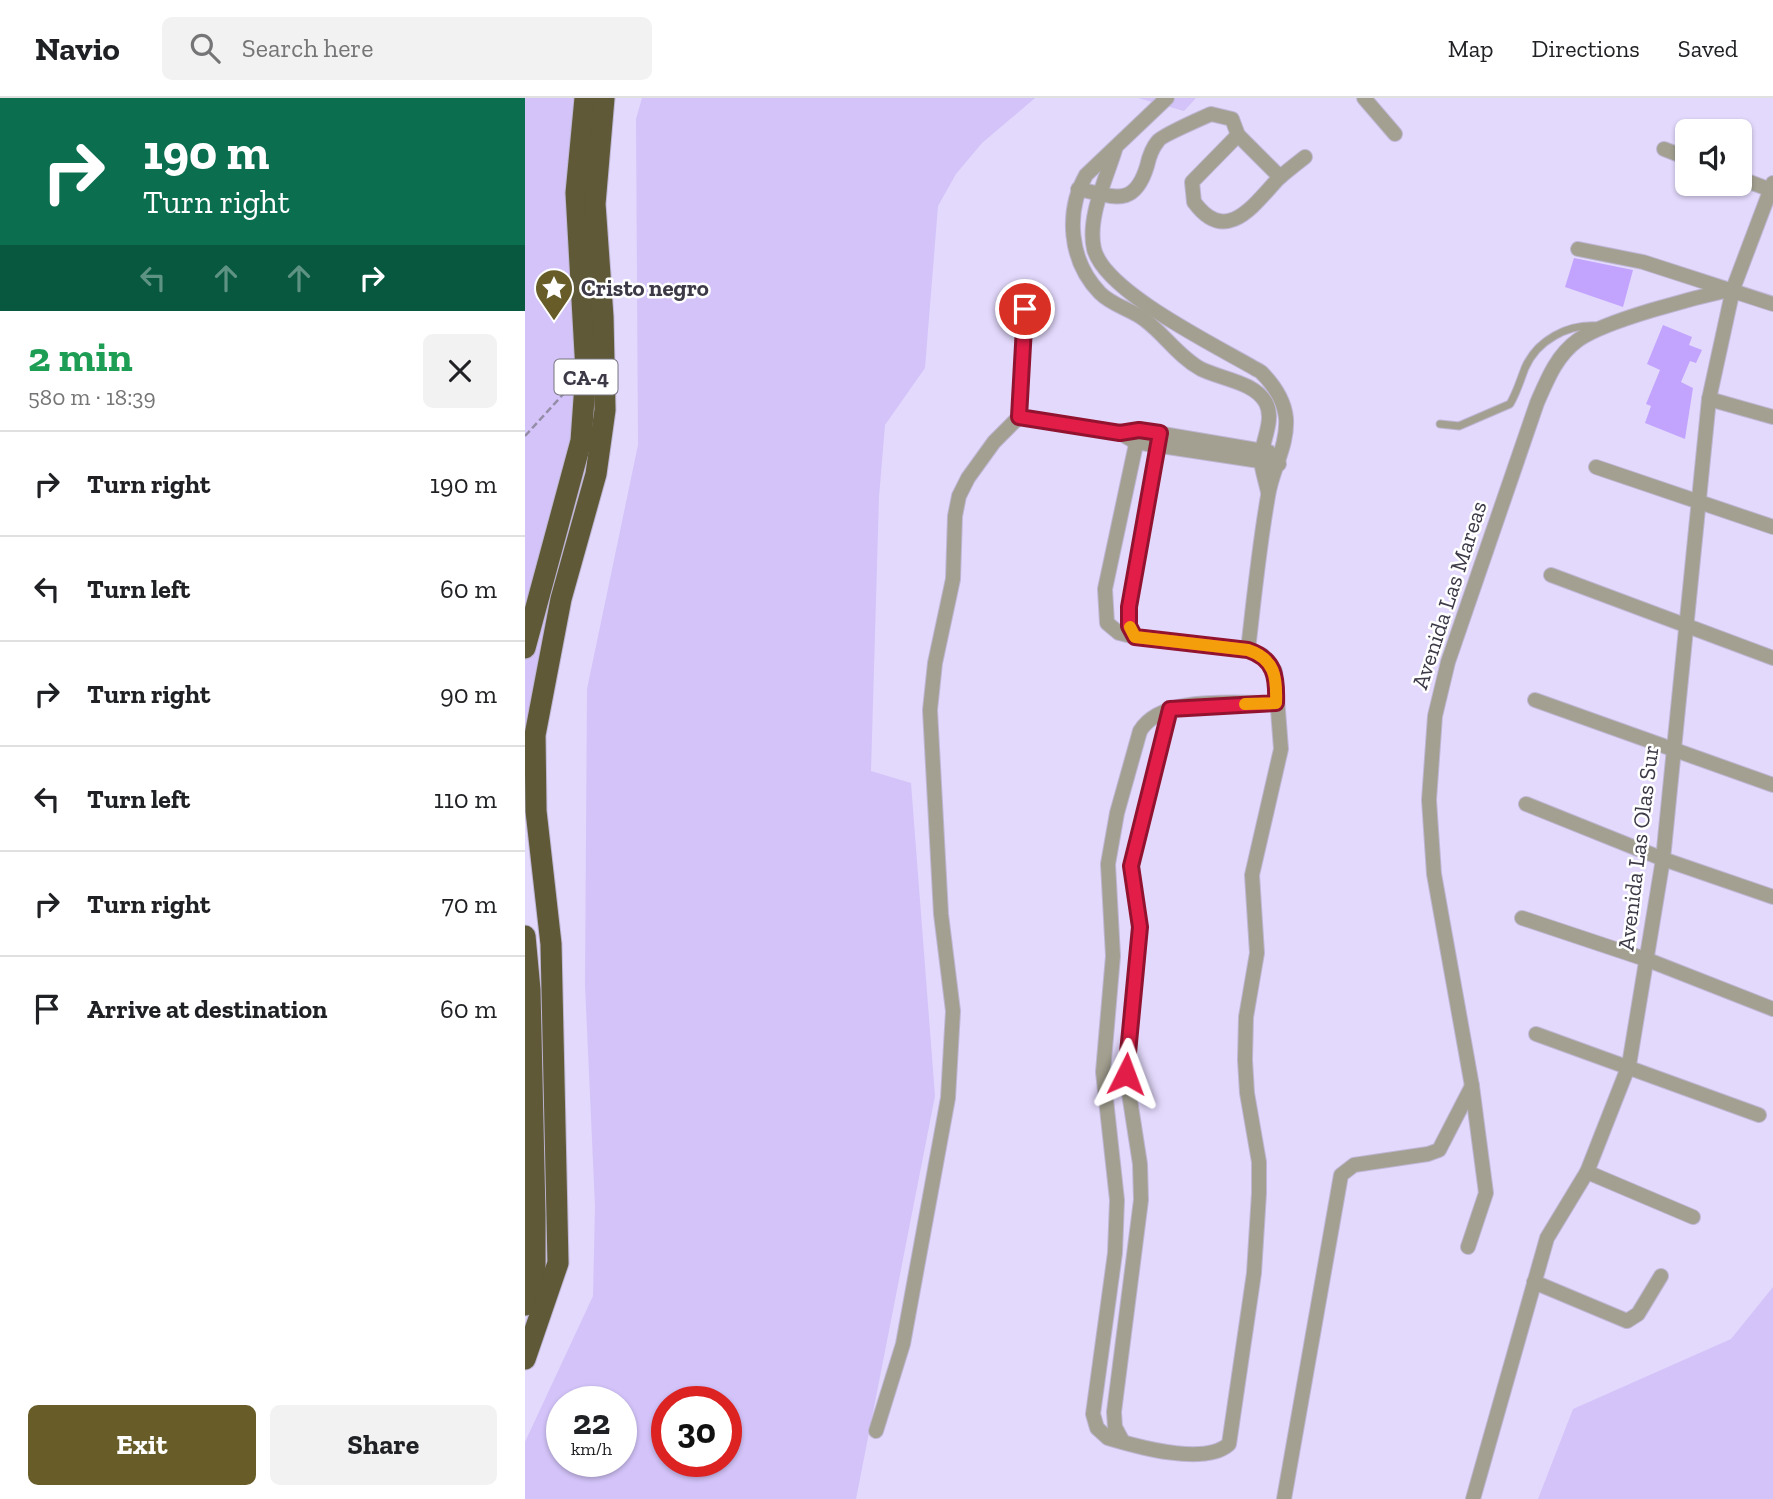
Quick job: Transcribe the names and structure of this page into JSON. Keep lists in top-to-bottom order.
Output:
{
  "streets": {
    "highway": ["CA-4"],
    "street": ["Avenida Las Mareas", "Avenida Las Olas Sur"]
  },
  "crossings": [
    ["Avenida Las Mareas", "Avenida Las Olas Sur"]
  ],
  "places": {
    "place": ["Cristo negro"]
  },
  "page": {
    "header": "Navio",
    "search": "Search here",
    "nav": ["Map", "Directions", "Saved"],
    "turn": ["190 m", "Turn right"],
    "heading": ["2 min", "580 m · 18:39"],
    "list": [
      {
        "name": "Turn right",
        "value": "190 m"
      },
      {
        "name": "Turn left",
        "value": "60 m"
      },
      {
        "name": "Turn right",
        "value": "90 m"
      },
      {
        "name": "Turn left",
        "value": "110 m"
      },
      {
        "name": "Turn right",
        "value": "70 m"
      },
      {
        "name": "Arrive at destination",
        "value": "60 m"
      }
    ],
    "speed": "22 km/h",
    "limit": "30",
    "buttons": ["Exit", "Share"]
  }
}
